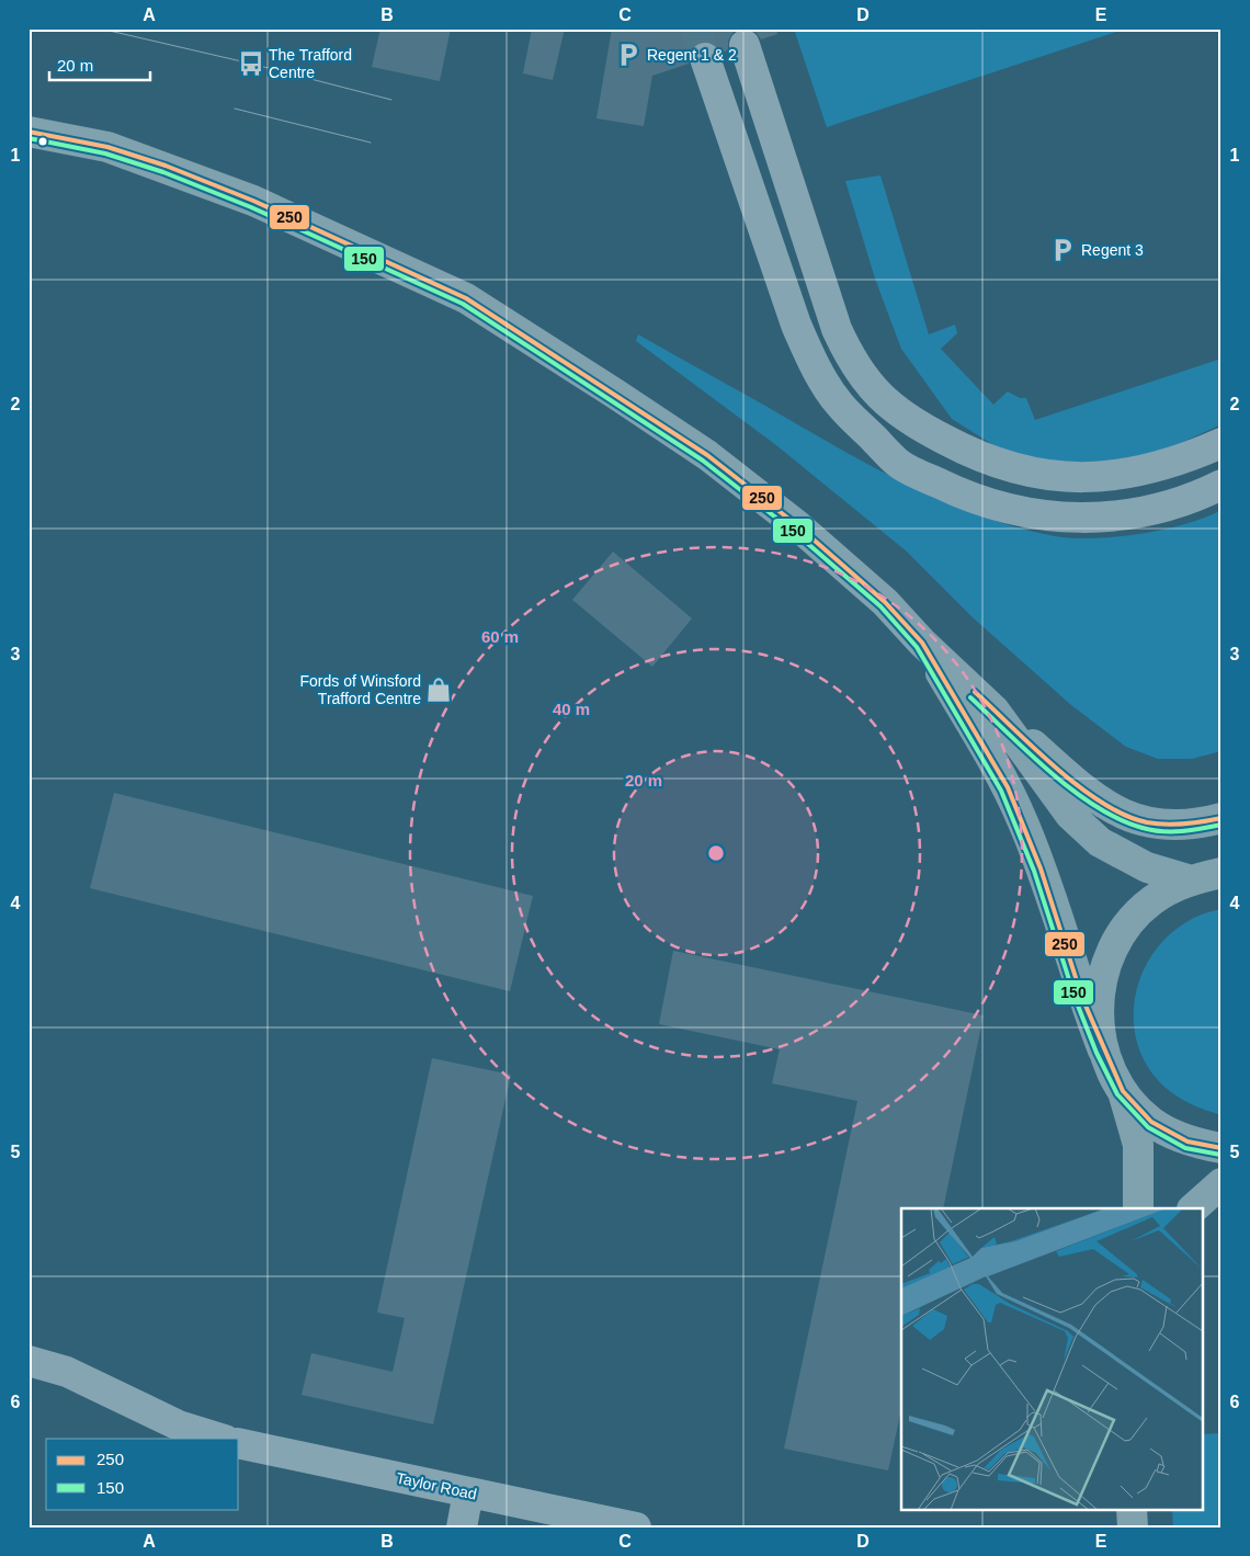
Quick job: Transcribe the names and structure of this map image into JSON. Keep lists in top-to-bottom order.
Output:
{
  "streets": {
    "street": ["Taylor Road"]
  },
  "places": {
    "parking": ["Regent 1 & 2", "Regent 3"],
    "bus stop": ["The Trafford Centre"],
    "shop": ["Fords of Winsford Trafford Centre"]
  },
  "lines": ["transit line 250", "transit line 150"],
  "legend": ["250", "150"],
  "scale_bar": "20 m",
  "grid": {
    "columns": [
      "A",
      "B",
      "C",
      "D",
      "E"
    ],
    "rows": [
      "1",
      "2",
      "3",
      "4",
      "5",
      "6"
    ]
  },
  "rings": ["60 m", "40 m", "20 m"]
}
